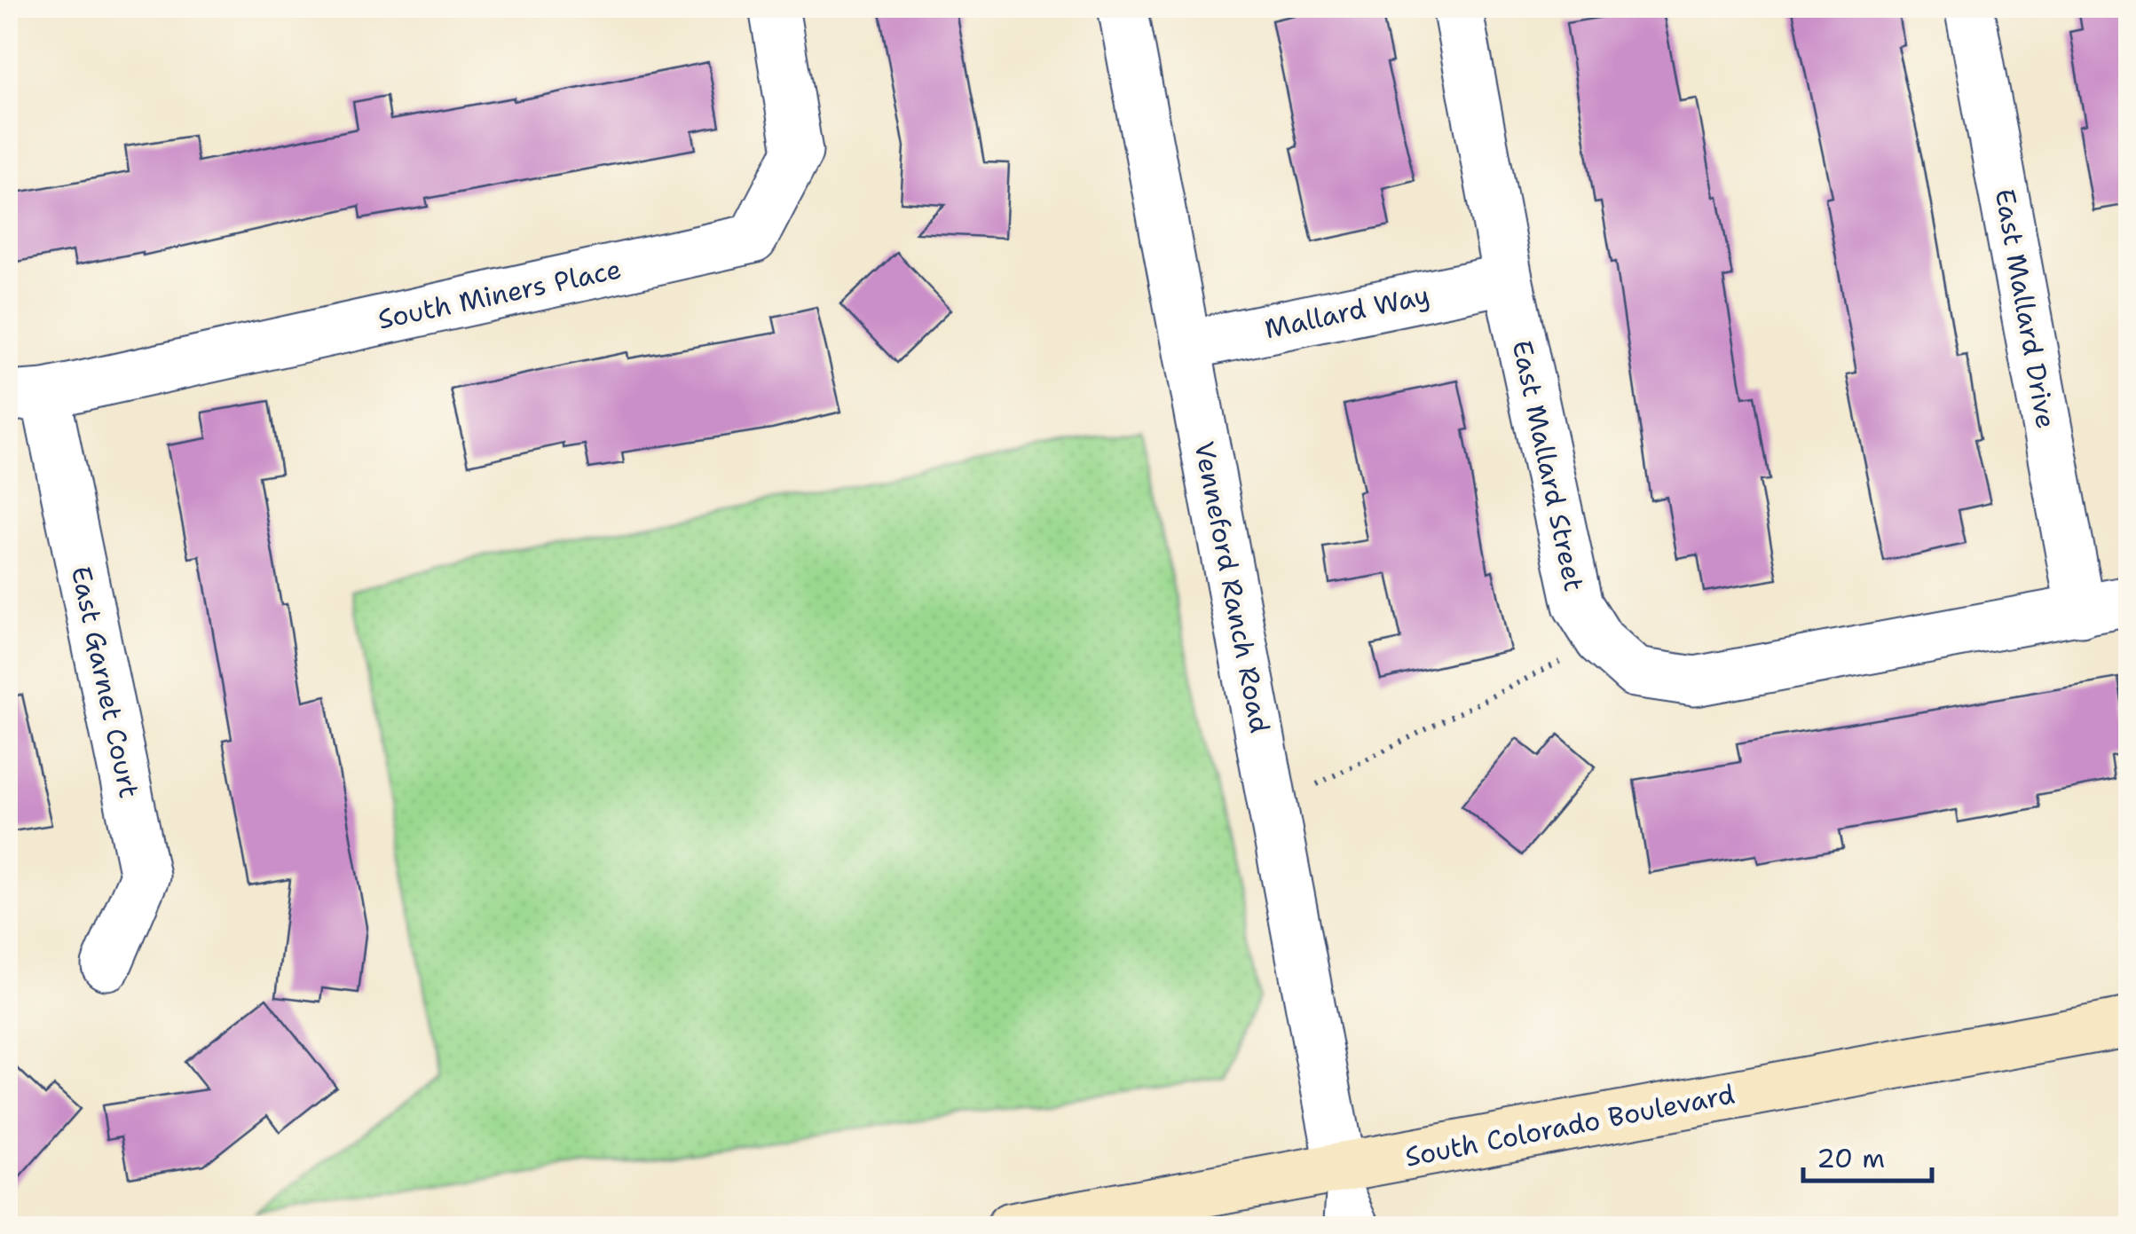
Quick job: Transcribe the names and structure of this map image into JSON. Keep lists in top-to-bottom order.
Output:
{
  "streets": {
    "main road": ["South Colorado Boulevard"],
    "street": [
      "South Miners Place",
      "East Mallard Drive",
      "Mallard Way",
      "East Mallard Street",
      "Venneford Ranch Road",
      "East Garnet Court"
    ]
  },
  "crossings": [
    ["South Miners Place", "East Garnet Court"],
    ["East Mallard Drive", "East Mallard Street"],
    ["Mallard Way", "East Mallard Street"],
    ["Mallard Way", "Venneford Ranch Road"],
    ["Venneford Ranch Road", "South Colorado Boulevard"]
  ],
  "scale_bar": "20 m"
}
